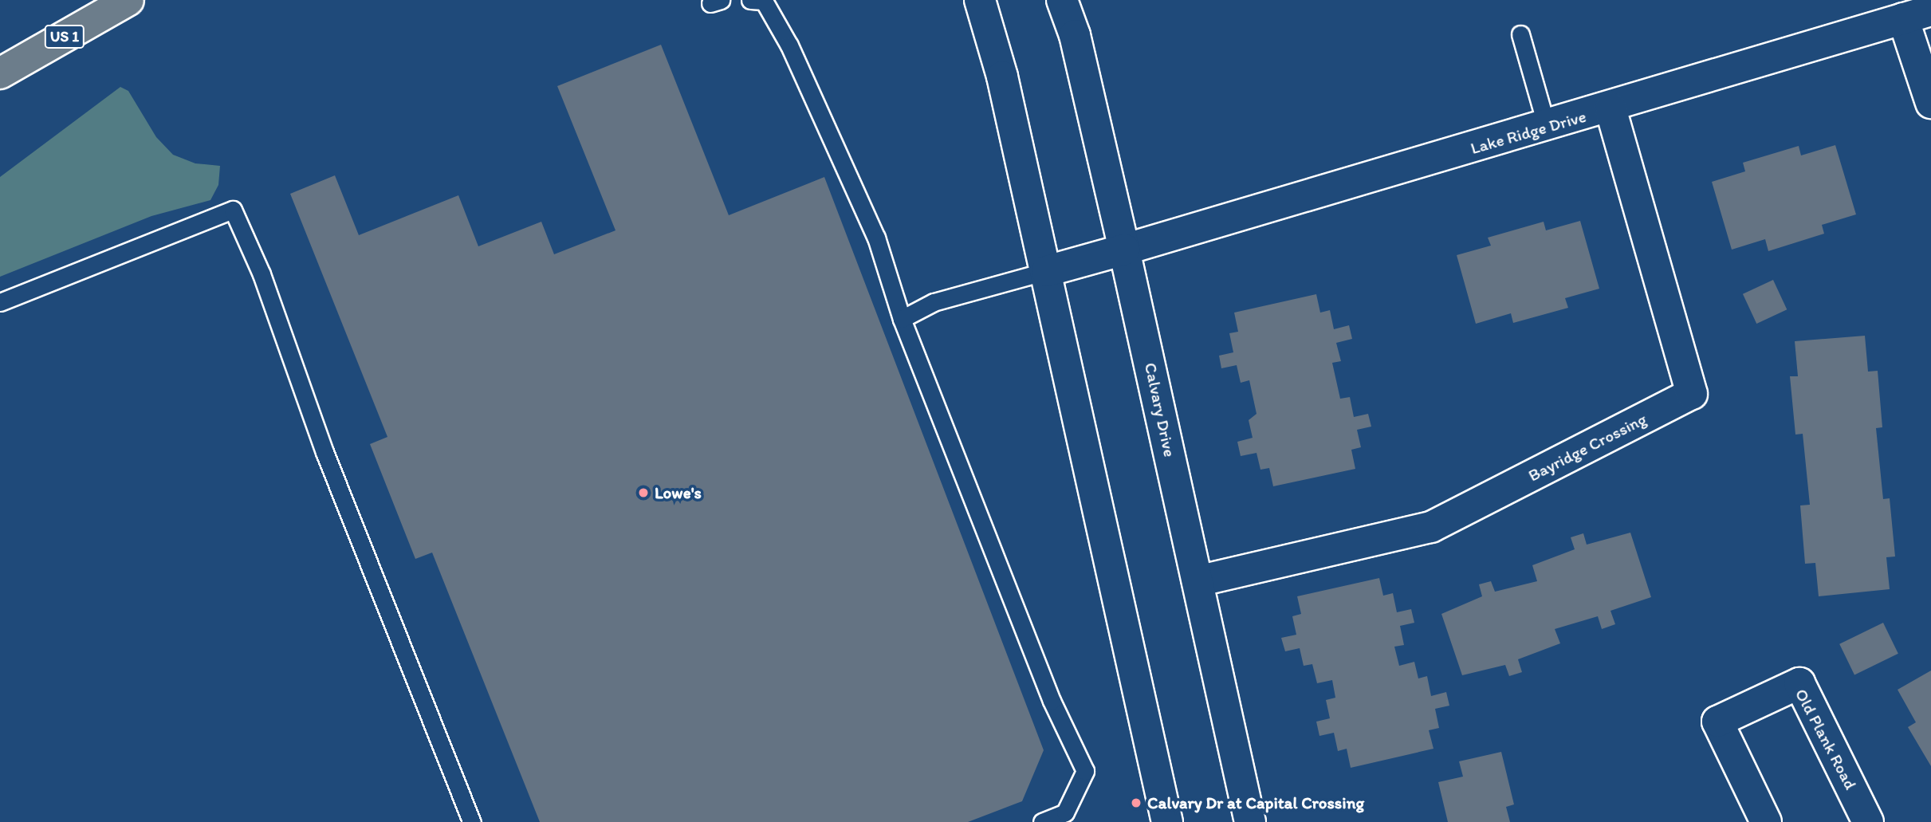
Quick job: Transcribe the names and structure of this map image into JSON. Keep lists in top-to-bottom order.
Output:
{
  "streets": {
    "highway": ["US 1"],
    "street": [
      "Lake Ridge Drive",
      "Calvary Drive",
      "Bayridge Crossing",
      "Old Plank Road"
    ]
  },
  "crossings": [
    ["Lake Ridge Drive", "Calvary Drive"],
    ["Lake Ridge Drive", "Bayridge Crossing"],
    ["Calvary Drive", "Bayridge Crossing"]
  ],
  "places": ["Lowe's", "Calvary Dr at Capital Crossing"]
}
